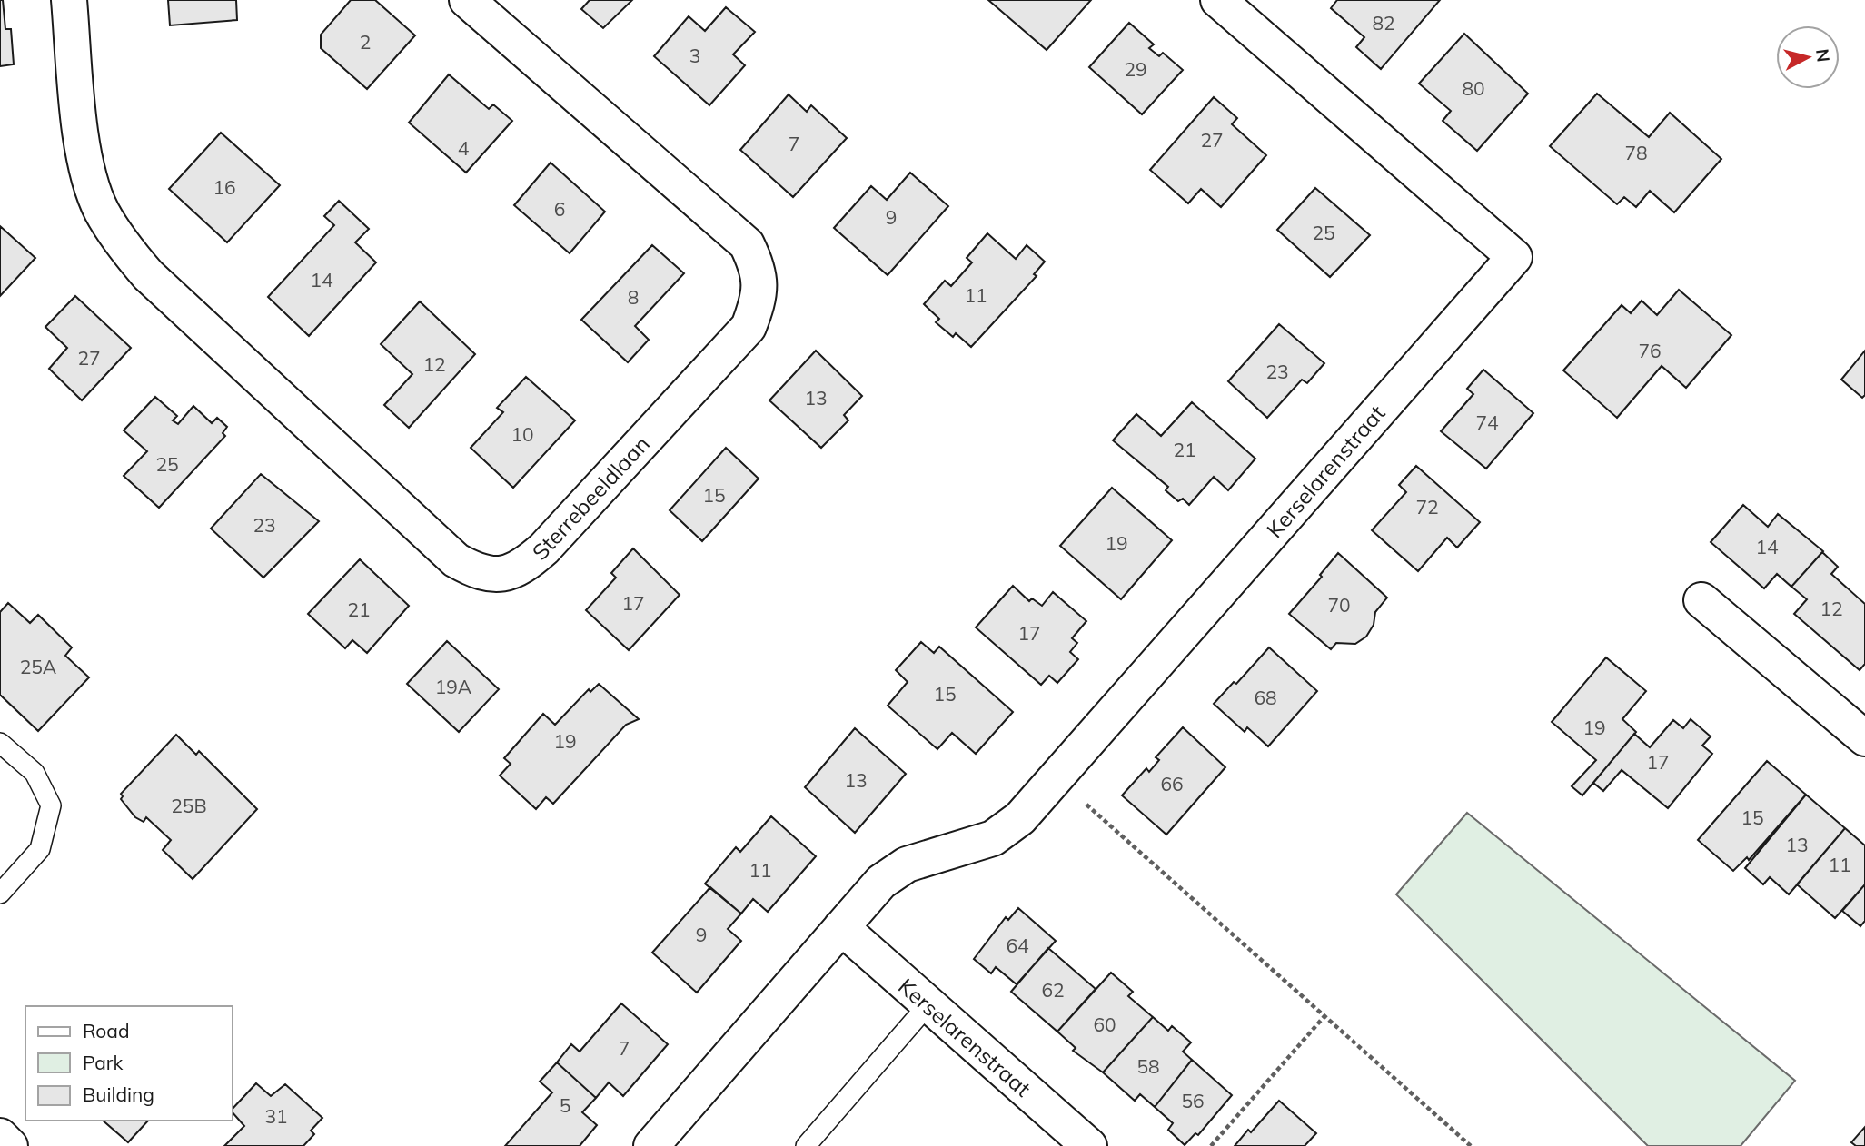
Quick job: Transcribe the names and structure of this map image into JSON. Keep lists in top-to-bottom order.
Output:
{
  "streets": {
    "street": ["Kerselarenstraat", "Sterrebeeldlaan"]
  },
  "house_numbers": [
    "82",
    "2",
    "3",
    "29",
    "80",
    "27",
    "7",
    "4",
    "78",
    "16",
    "6",
    "9",
    "25",
    "14",
    "11",
    "8",
    "76",
    "27",
    "12",
    "23",
    "13",
    "74",
    "10",
    "21",
    "25",
    "15",
    "72",
    "23",
    "19",
    "14",
    "17",
    "70",
    "12",
    "21",
    "17",
    "25A",
    "19A",
    "15",
    "68",
    "19",
    "19",
    "17",
    "13",
    "66",
    "25B",
    "15",
    "13",
    "11",
    "11",
    "9",
    "64",
    "62",
    "60",
    "7",
    "58",
    "56",
    "5",
    "31"
  ],
  "legend": ["Road", "Park", "Building"],
  "north": "right"
}
